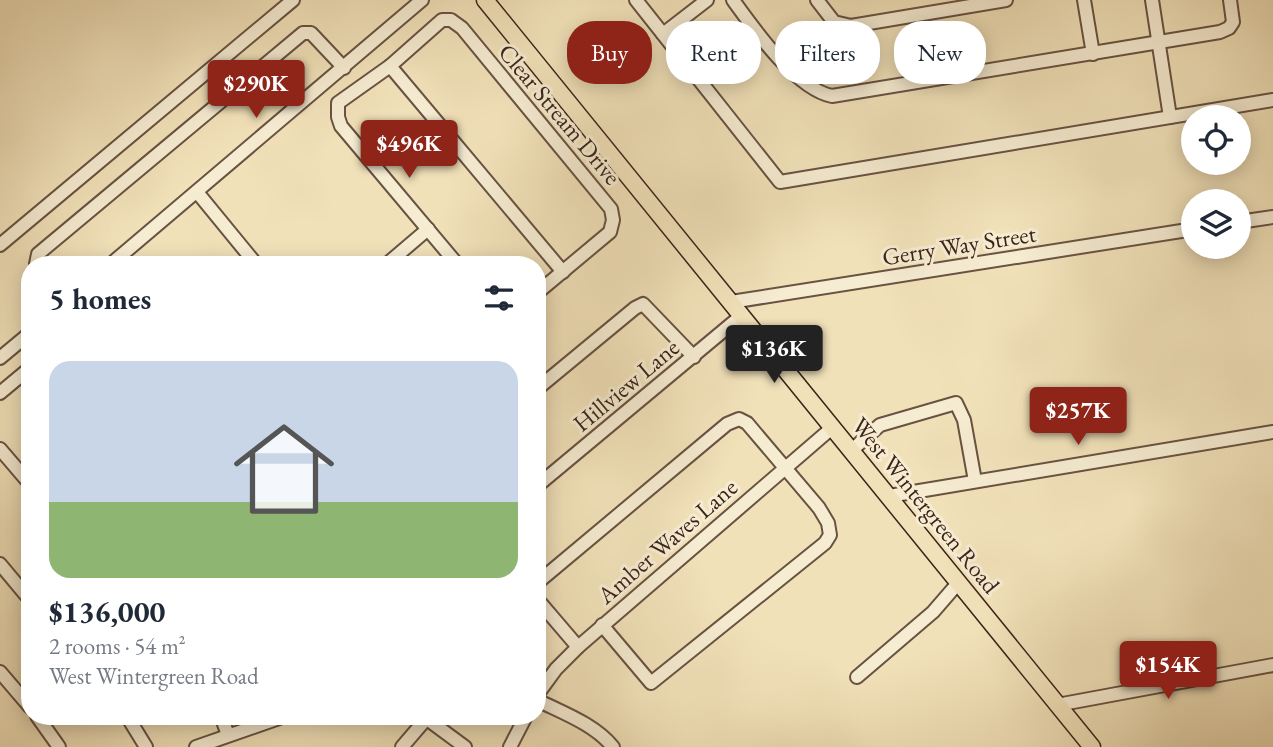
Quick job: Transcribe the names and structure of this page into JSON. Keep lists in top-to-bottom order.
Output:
{
  "streets": {
    "main road": ["West Wintergreen Road"],
    "street": [
      "Clear Stream Drive",
      "Gerry Way Street",
      "Hillview Lane",
      "Amber Waves Lane"
    ]
  },
  "crossings": [
    ["Gerry Way Street", "West Wintergreen Road"],
    ["Hillview Lane", "West Wintergreen Road"],
    ["West Wintergreen Road", "Amber Waves Lane"]
  ],
  "page": {
    "chip": [
      "Buy",
      "Rent",
      "Filters",
      "New"
    ],
    "price": [
      "$290K",
      "$496K",
      "$136K",
      "$257K",
      "$154K"
    ],
    "heading": "5 homes",
    "list": [
      {
        "name": "$136,000",
        "note": "2 rooms · 54 m² · West Wintergreen Road"
      }
    ]
  }
}
